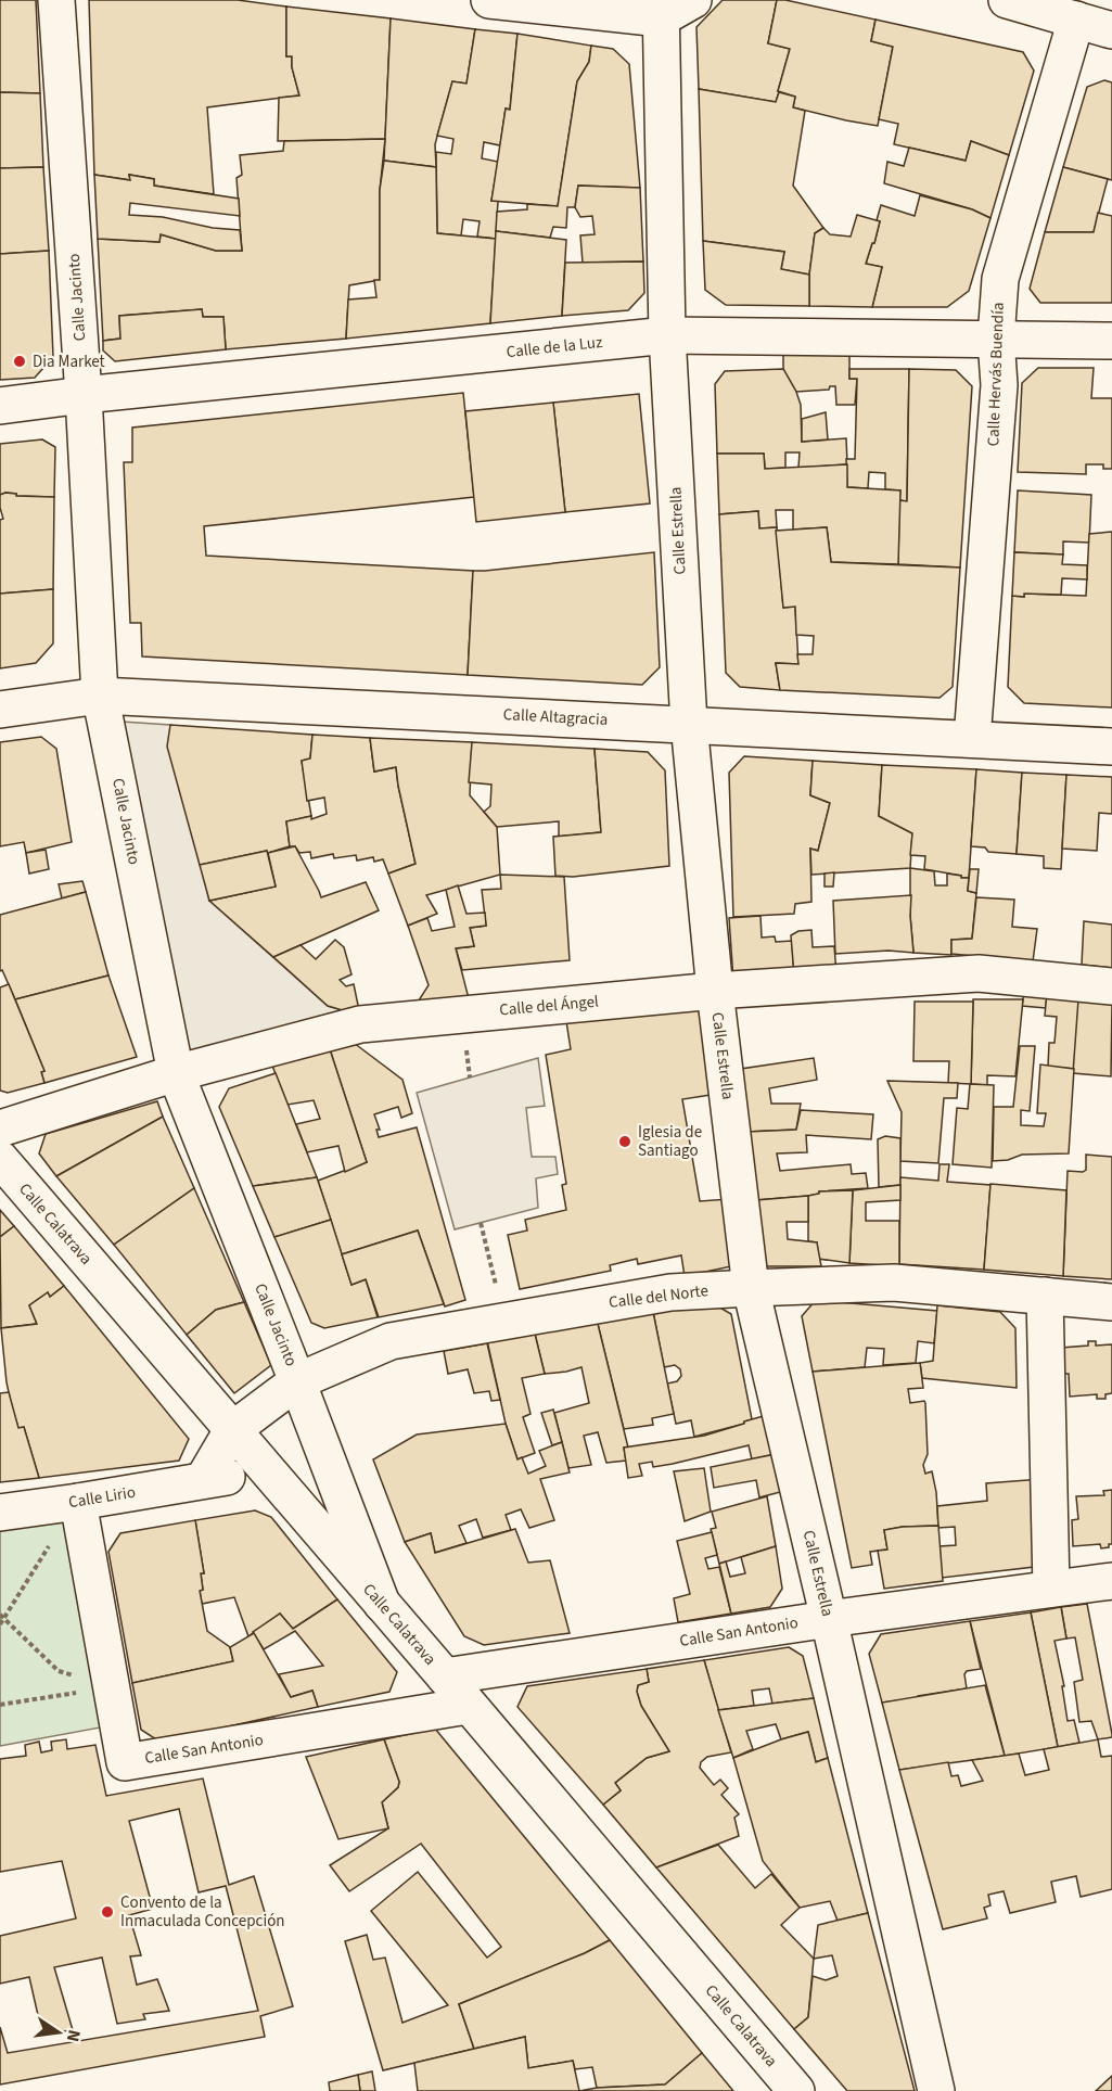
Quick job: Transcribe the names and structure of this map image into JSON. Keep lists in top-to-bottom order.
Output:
{
  "streets": {
    "street": [
      "Calle Jacinto",
      "Calle de la Luz",
      "Calle Hervás Buendía",
      "Calle Estrella",
      "Calle Altagracia",
      "Calle del Ángel",
      "Calle Calatrava",
      "Calle del Norte",
      "Calle Lirio",
      "Calle San Antonio"
    ]
  },
  "crossings": [
    ["Calle Jacinto", "Calle de la Luz"],
    ["Calle Jacinto", "Calle Altagracia"],
    ["Calle Jacinto", "Calle del Ángel"],
    ["Calle Jacinto", "Calle Calatrava"],
    ["Calle Jacinto", "Calle del Norte"],
    ["Calle de la Luz", "Calle Hervás Buendía"],
    ["Calle de la Luz", "Calle Estrella"],
    ["Calle Hervás Buendía", "Calle Altagracia"],
    ["Calle Estrella", "Calle Altagracia"],
    ["Calle Estrella", "Calle del Ángel"],
    ["Calle Estrella", "Calle del Norte"],
    ["Calle Estrella", "Calle San Antonio"],
    ["Calle Calatrava", "Calle del Norte"],
    ["Calle Calatrava", "Calle Lirio"],
    ["Calle Calatrava", "Calle San Antonio"],
    ["Calle Lirio", "Calle San Antonio"]
  ],
  "places": ["Dia Market", "Iglesia de Santiago", "Convento de la Inmaculada Concepción"],
  "north": "right"
}
